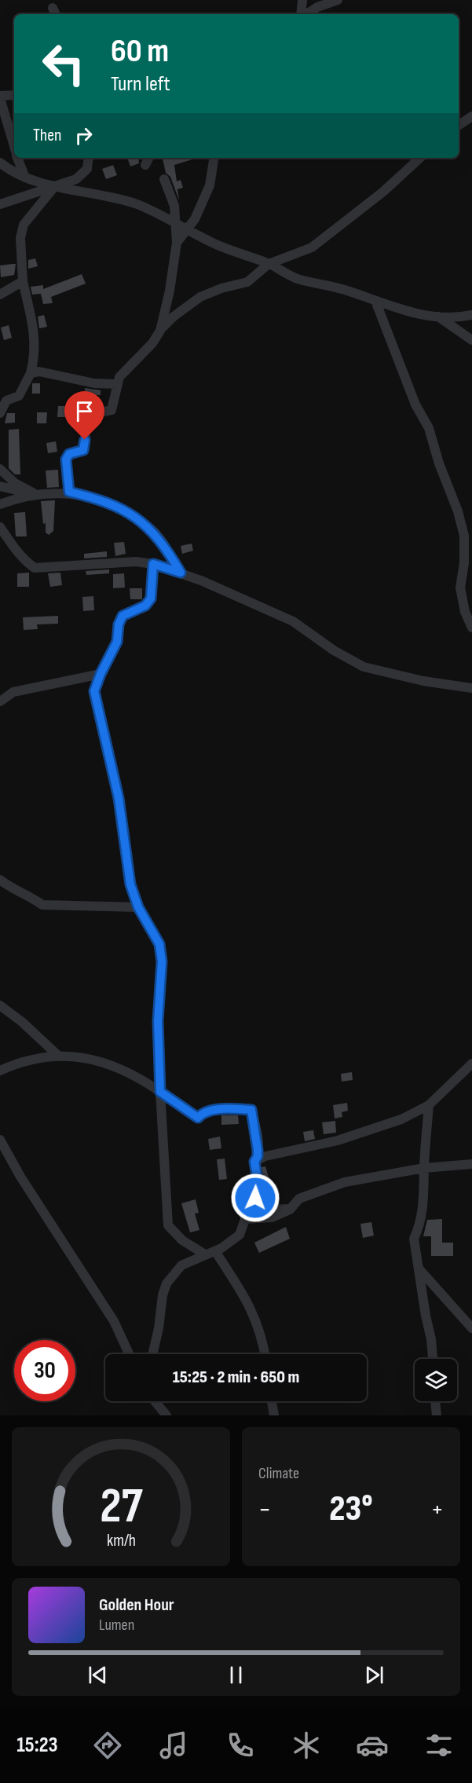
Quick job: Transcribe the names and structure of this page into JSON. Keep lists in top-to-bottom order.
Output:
{
  "page": {
    "turn": ["60 m", "Turn left"],
    "then": "Then",
    "limit": "30",
    "trip": "15:25 · 2 min · 650 m",
    "tile": "Climate",
    "heat": ["−", "23°", "+"],
    "song": ["Golden Hour", "Lumen"],
    "tabs": "15:23",
    "gauge": ["27", "km/h"]
  }
}
